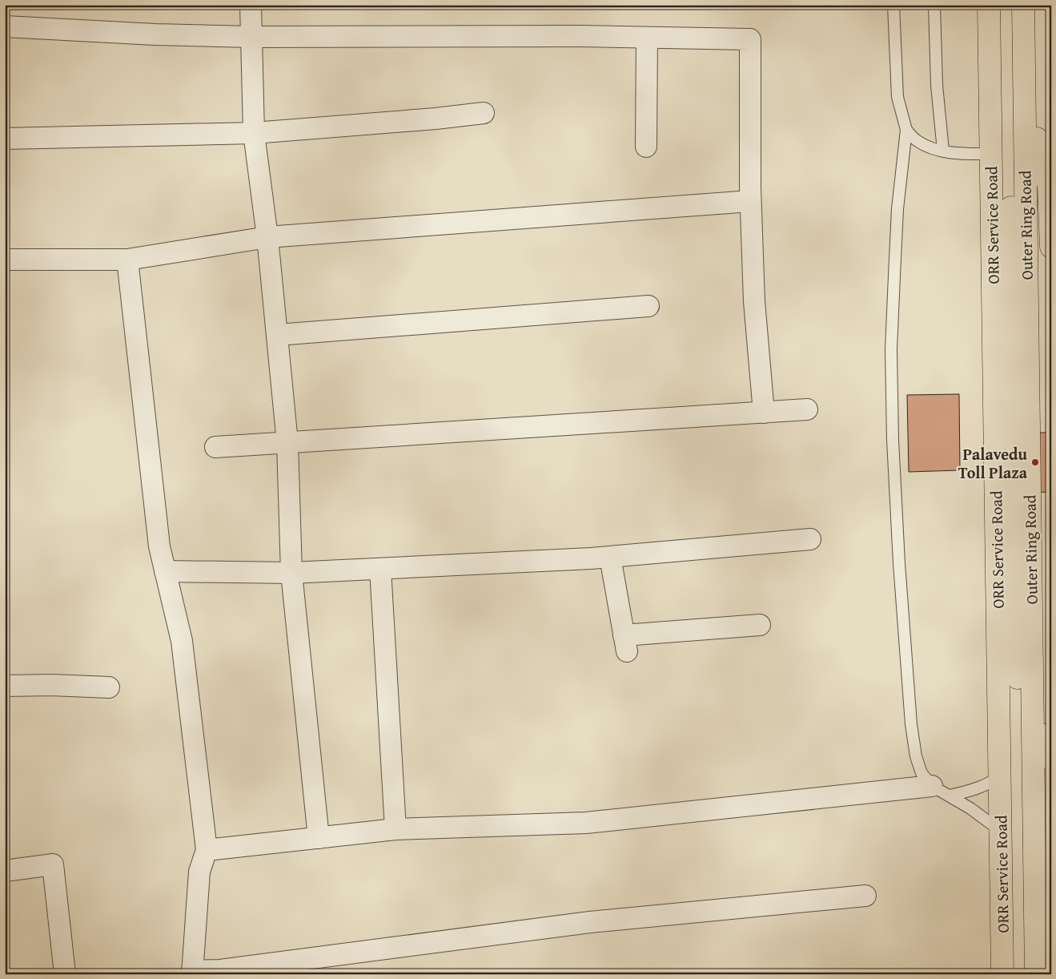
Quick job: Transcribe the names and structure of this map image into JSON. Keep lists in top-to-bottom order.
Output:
{
  "streets": {
    "main road": ["ORR Service Road", "Outer Ring Road"]
  },
  "places": ["Palavedu Toll Plaza"]
}
